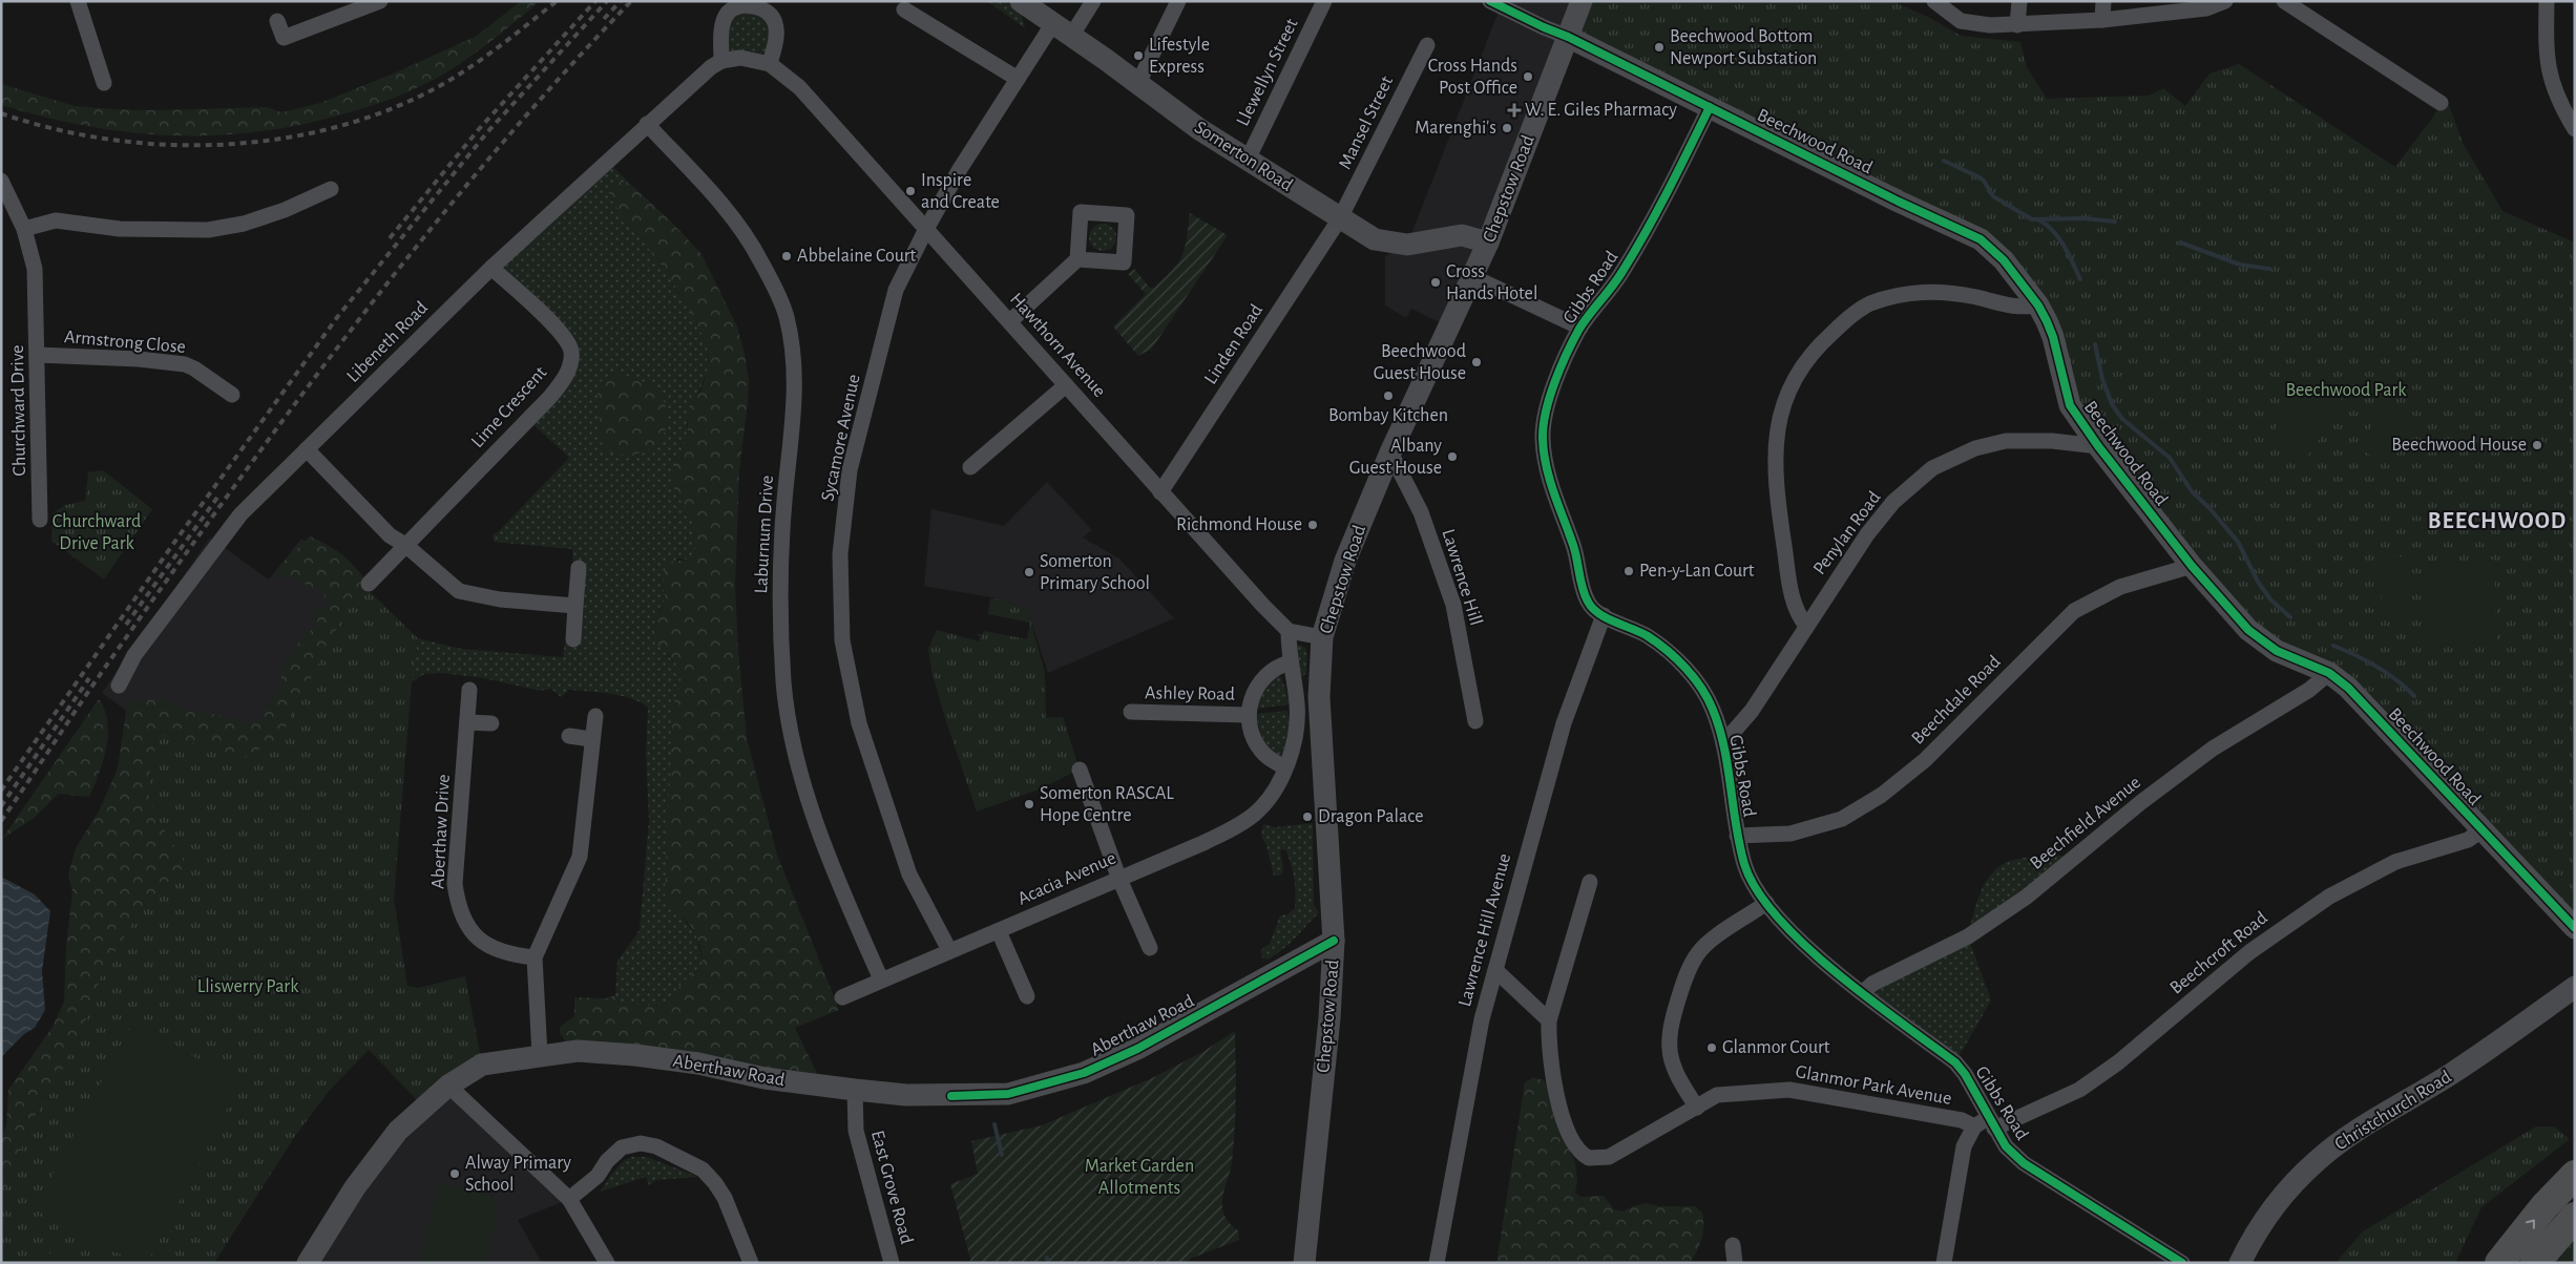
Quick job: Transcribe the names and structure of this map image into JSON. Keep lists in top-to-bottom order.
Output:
{
  "streets": {
    "street": [
      "Llewellyn Street",
      "Mansel Street",
      "Beechwood Road",
      "Somerton Road",
      "Chepstow Road",
      "Gibbs Road",
      "Armstrong Close",
      "Libeneth Road",
      "Linden Road",
      "Hawthorn Avenue",
      "Lime Crescent",
      "Churchward Drive",
      "Sycamore Avenue",
      "Penylan Road",
      "Laburnum Drive",
      "Lawrence Hill",
      "Ashley Road",
      "Beechdale Road",
      "Beechfield Avenue",
      "Aberthaw Drive",
      "Acacia Avenue",
      "Lawrence Hill Avenue",
      "Beechcroft Road",
      "Aberthaw Road",
      "Glanmor Park Avenue",
      "Christchurch Road",
      "East Grove Road"
    ]
  },
  "crossings": [
    ["Llewellyn Street", "Somerton Road"],
    ["Mansel Street", "Somerton Road"],
    ["Mansel Street", "Linden Road"],
    ["Beechwood Road", "Chepstow Road"],
    ["Beechwood Road", "Gibbs Road"],
    ["Beechwood Road", "Penylan Road"],
    ["Beechwood Road", "Beechdale Road"],
    ["Beechwood Road", "Beechfield Avenue"],
    ["Beechwood Road", "Beechcroft Road"],
    ["Somerton Road", "Chepstow Road"],
    ["Somerton Road", "Linden Road"],
    ["Somerton Road", "Sycamore Avenue"],
    ["Chepstow Road", "Lawrence Hill"],
    ["Chepstow Road", "Aberthaw Road"],
    ["Gibbs Road", "Penylan Road"],
    ["Gibbs Road", "Beechdale Road"],
    ["Gibbs Road", "Beechfield Avenue"],
    ["Gibbs Road", "Lawrence Hill Avenue"],
    ["Gibbs Road", "Beechcroft Road"],
    ["Armstrong Close", "Churchward Drive"],
    ["Libeneth Road", "Hawthorn Avenue"],
    ["Libeneth Road", "Lime Crescent"],
    ["Libeneth Road", "Laburnum Drive"],
    ["Linden Road", "Hawthorn Avenue"],
    ["Hawthorn Avenue", "Sycamore Avenue"],
    ["Hawthorn Avenue", "Acacia Avenue"],
    ["Sycamore Avenue", "Acacia Avenue"],
    ["Laburnum Drive", "Acacia Avenue"],
    ["Beechcroft Road", "Glanmor Park Avenue"],
    ["Aberthaw Road", "East Grove Road"]
  ],
  "districts": ["BEECHWOOD"],
  "parks": [
    "Beechwood Park",
    "Churchward Drive Park",
    "Lliswerry Park",
    "Market Garden Allotments"
  ],
  "places": {
    "other": [
      "Beechwood Bottom Newport Substation",
      "Lifestyle Express",
      "Cross Hands Post Office",
      "Marenghi's",
      "Inspire and Create",
      "Abbelaine Court",
      "Cross Hands Hotel",
      "Beechwood Guest House",
      "Bombay Kitchen",
      "Beechwood House",
      "Albany Guest House",
      "Richmond House",
      "Pen-y-Lan Court",
      "Somerton Primary School",
      "Somerton RASCAL Hope Centre",
      "Dragon Palace",
      "Glanmor Court",
      "Alway Primary School"
    ],
    "health": ["W. E. Giles Pharmacy"]
  }
}
